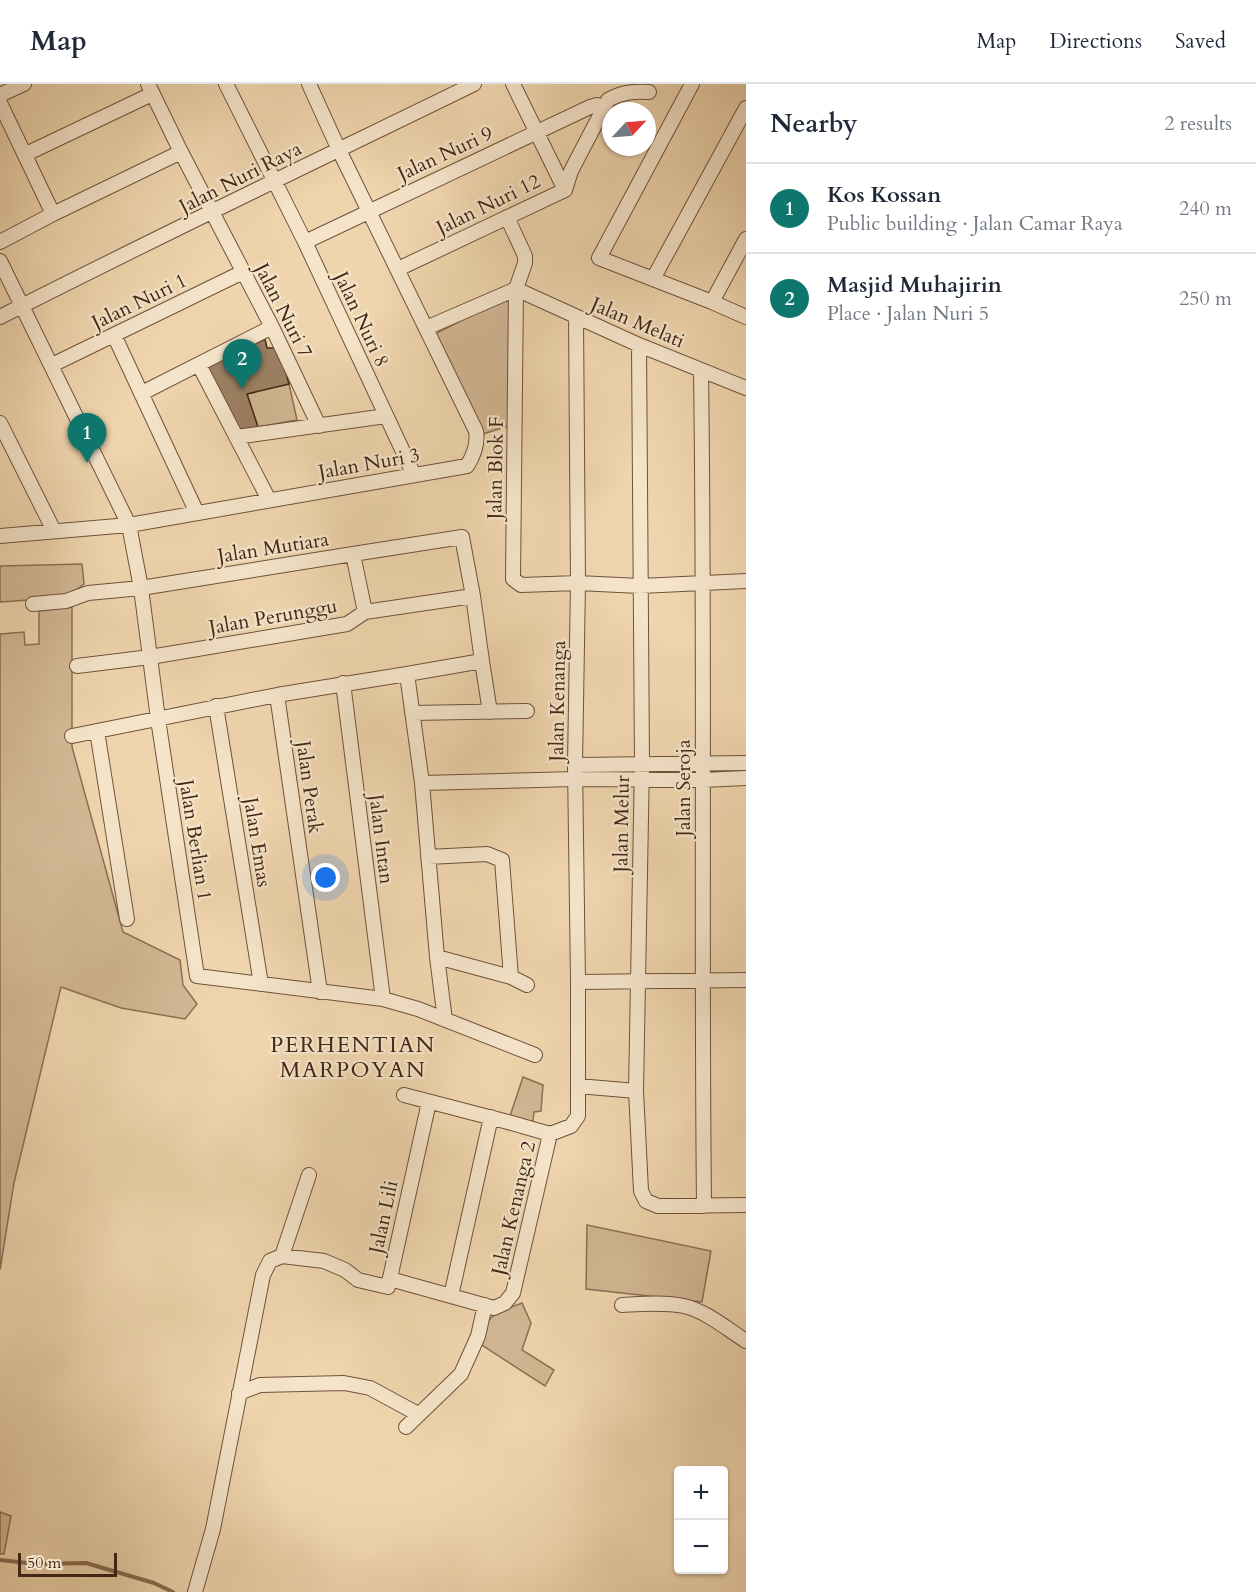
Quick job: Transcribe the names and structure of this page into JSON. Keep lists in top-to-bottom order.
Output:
{
  "streets": {
    "street": [
      "Jalan Nuri 9",
      "Jalan Nuri Raya",
      "Jalan Nuri 12",
      "Jalan Nuri 1",
      "Jalan Nuri 7",
      "Jalan Nuri 8",
      "Jalan Melati",
      "Jalan Nuri 3",
      "Jalan Blok F",
      "Jalan Mutiara",
      "Jalan Perunggu",
      "Jalan Kenanga",
      "Jalan Perak",
      "Jalan Seroja",
      "Jalan Melur",
      "Jalan Intan",
      "Jalan Berlian 1",
      "Jalan Emas",
      "Jalan Kenanga 2",
      "Jalan Lili"
    ]
  },
  "crossings": [
    ["Jalan Nuri 9", "Jalan Nuri 8"],
    ["Jalan Nuri Raya", "Jalan Nuri 7"],
    ["Jalan Nuri Raya", "Jalan Nuri 8"],
    ["Jalan Nuri Raya", "Jalan Berlian 1"],
    ["Jalan Nuri 1", "Jalan Nuri 7"],
    ["Jalan Nuri 1", "Jalan Berlian 1"],
    ["Jalan Nuri 8", "Jalan Nuri 3"],
    ["Jalan Melati", "Jalan Blok F"],
    ["Jalan Melati", "Jalan Kenanga"],
    ["Jalan Melati", "Jalan Seroja"],
    ["Jalan Melati", "Jalan Melur"],
    ["Jalan Nuri 3", "Jalan Berlian 1"],
    ["Jalan Blok F", "Jalan Kenanga"],
    ["Jalan Mutiara", "Jalan Perunggu"],
    ["Jalan Mutiara", "Jalan Berlian 1"],
    ["Jalan Perunggu", "Jalan Berlian 1"],
    ["Jalan Kenanga", "Jalan Kenanga 2"],
    ["Jalan Perak", "Jalan Berlian 1"],
    ["Jalan Seroja", "Jalan Melur"],
    ["Jalan Intan", "Jalan Berlian 1"],
    ["Jalan Berlian 1", "Jalan Emas"]
  ],
  "districts": ["PERHENTIAN MARPOYAN"],
  "scale_bar": "50 m",
  "north": "top right",
  "page": {
    "header": "Map",
    "nav": ["Map", "Directions", "Saved"],
    "heading": ["Nearby", "2 results"],
    "list": [
      {
        "mark": "1",
        "name": "Kos Kossan",
        "note": "Public building · Jalan Camar Raya",
        "value": "240 m"
      },
      {
        "mark": "2",
        "name": "Masjid Muhajirin",
        "note": "Place · Jalan Nuri 5",
        "value": "250 m"
      }
    ],
    "pins": ["2", "1"],
    "map_buttons": ["+", "−"],
    "scale": "50 m"
  }
}
